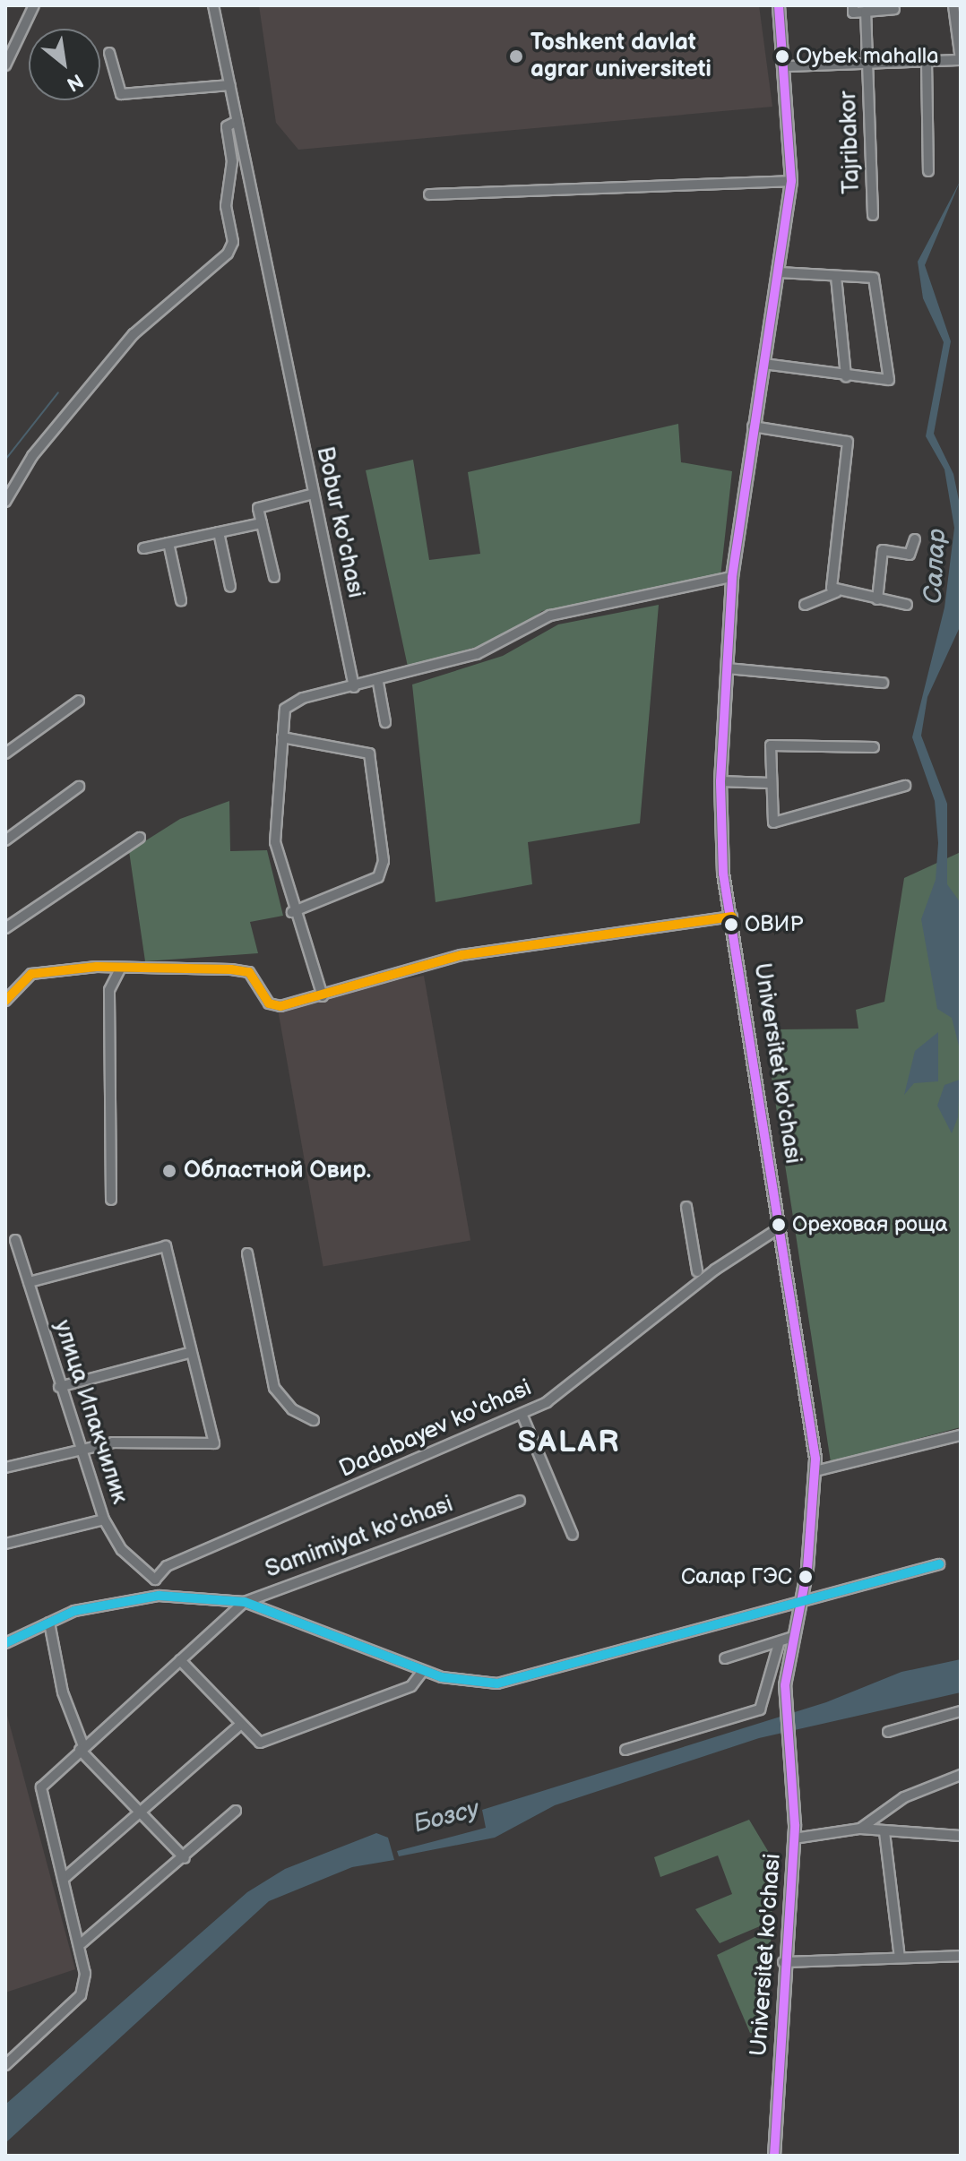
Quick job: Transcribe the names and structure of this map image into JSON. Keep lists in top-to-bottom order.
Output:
{
  "streets": {
    "main road": ["Universitet ko'chasi"],
    "street": [
      "Tajribakor",
      "Bobur ko'chasi",
      "улица Ипакчилик",
      "Dadabayev ko'chasi",
      "Samimiyat ko'chasi"
    ]
  },
  "crossings": [
    ["Universitet ko'chasi", "Dadabayev ko'chasi"],
    ["улица Ипакчилик", "Dadabayev ko'chasi"]
  ],
  "districts": ["SALAR"],
  "water": ["Салар", "Бозсу"],
  "places": [
    "Toshkent davlat agrar universiteti",
    "Oybek mahalla",
    "ОВИР",
    "Областной Овир.",
    "Ореховая роща",
    "Салар ГЭС"
  ],
  "north": "bottom right"
}
